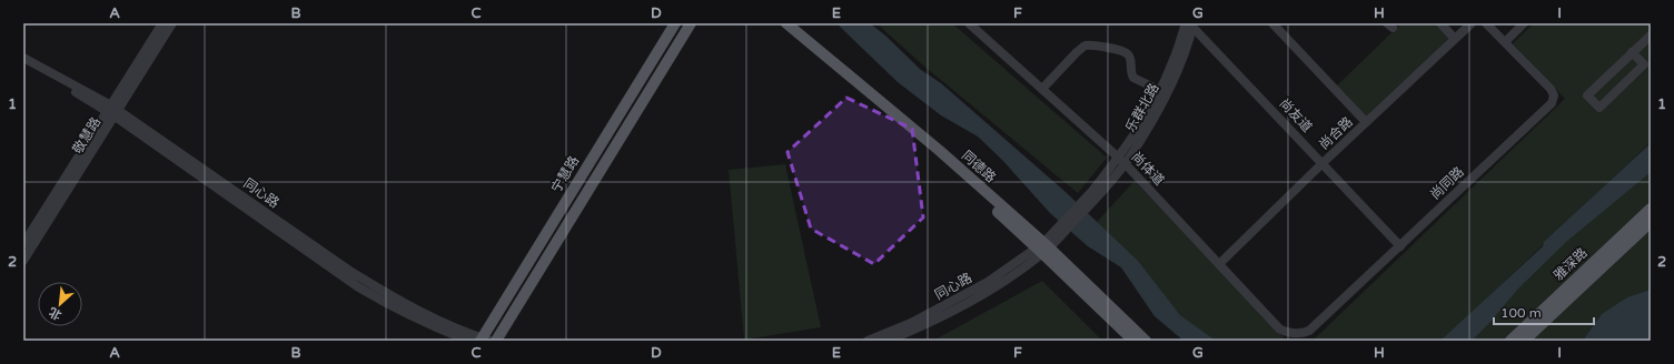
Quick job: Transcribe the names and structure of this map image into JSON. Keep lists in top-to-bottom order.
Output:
{
  "streets": {
    "main road": ["同德路", "宁慧路", "雅深路"],
    "street": [
      "乐群北路",
      "尚友道",
      "尚合路",
      "敬慧路",
      "尚体道",
      "尚同路",
      "同心路"
    ]
  },
  "crossings": [
    ["乐群北路", "尚友道"],
    ["乐群北路", "同德路"],
    ["乐群北路", "尚体道"],
    ["乐群北路", "同心路"],
    ["尚友道", "尚合路"],
    ["尚友道", "尚同路"],
    ["尚合路", "尚体道"],
    ["敬慧路", "同心路"],
    ["同德路", "同心路"],
    ["尚体道", "尚同路"],
    ["宁慧路", "同心路"]
  ],
  "scale_bar": "100 m",
  "north": "bottom left",
  "grid": {
    "columns": [
      "A",
      "B",
      "C",
      "D",
      "E",
      "F",
      "G",
      "H",
      "I"
    ],
    "rows": ["1", "2"]
  }
}
